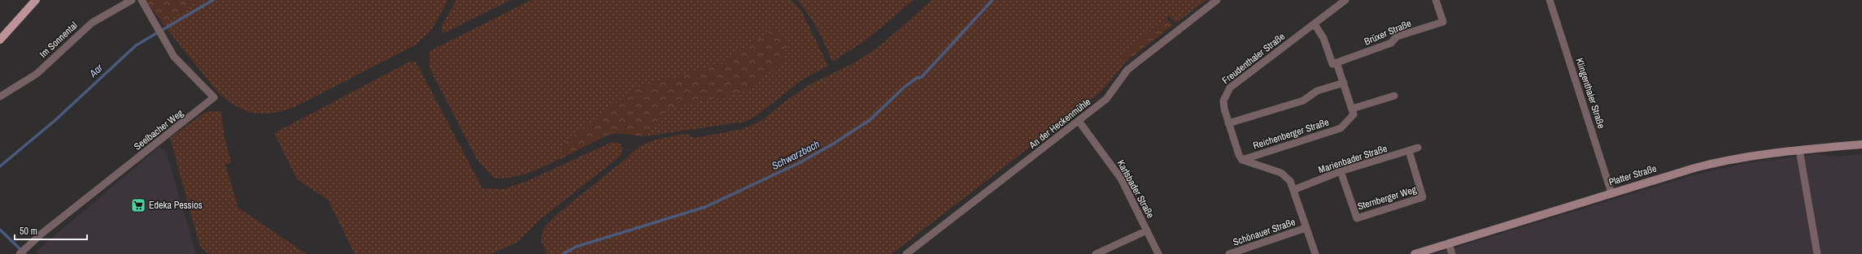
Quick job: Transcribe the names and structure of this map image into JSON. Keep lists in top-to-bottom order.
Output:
{
  "streets": {
    "main road": ["Platter Straße"],
    "street": [
      "Brüxer Straße",
      "Im Sonnental",
      "Freudenthaler Straße",
      "Klingenthaler Straße",
      "An der Heckenmühle",
      "Seelbacher Weg",
      "Reichenberger Straße",
      "Marienbader Straße",
      "Karlsbader Straße",
      "Sternberger Weg",
      "Schönauer Straße"
    ]
  },
  "crossings": [
    ["Freudenthaler Straße", "Reichenberger Straße"],
    ["Klingenthaler Straße", "Platter Straße"],
    ["An der Heckenmühle", "Karlsbader Straße"],
    ["Marienbader Straße", "Sternberger Weg"]
  ],
  "water": ["Aar", "Schwarzbach"],
  "places": {
    "supermarket": ["Edeka Pessios"]
  },
  "scale_bar": "50 m"
}
